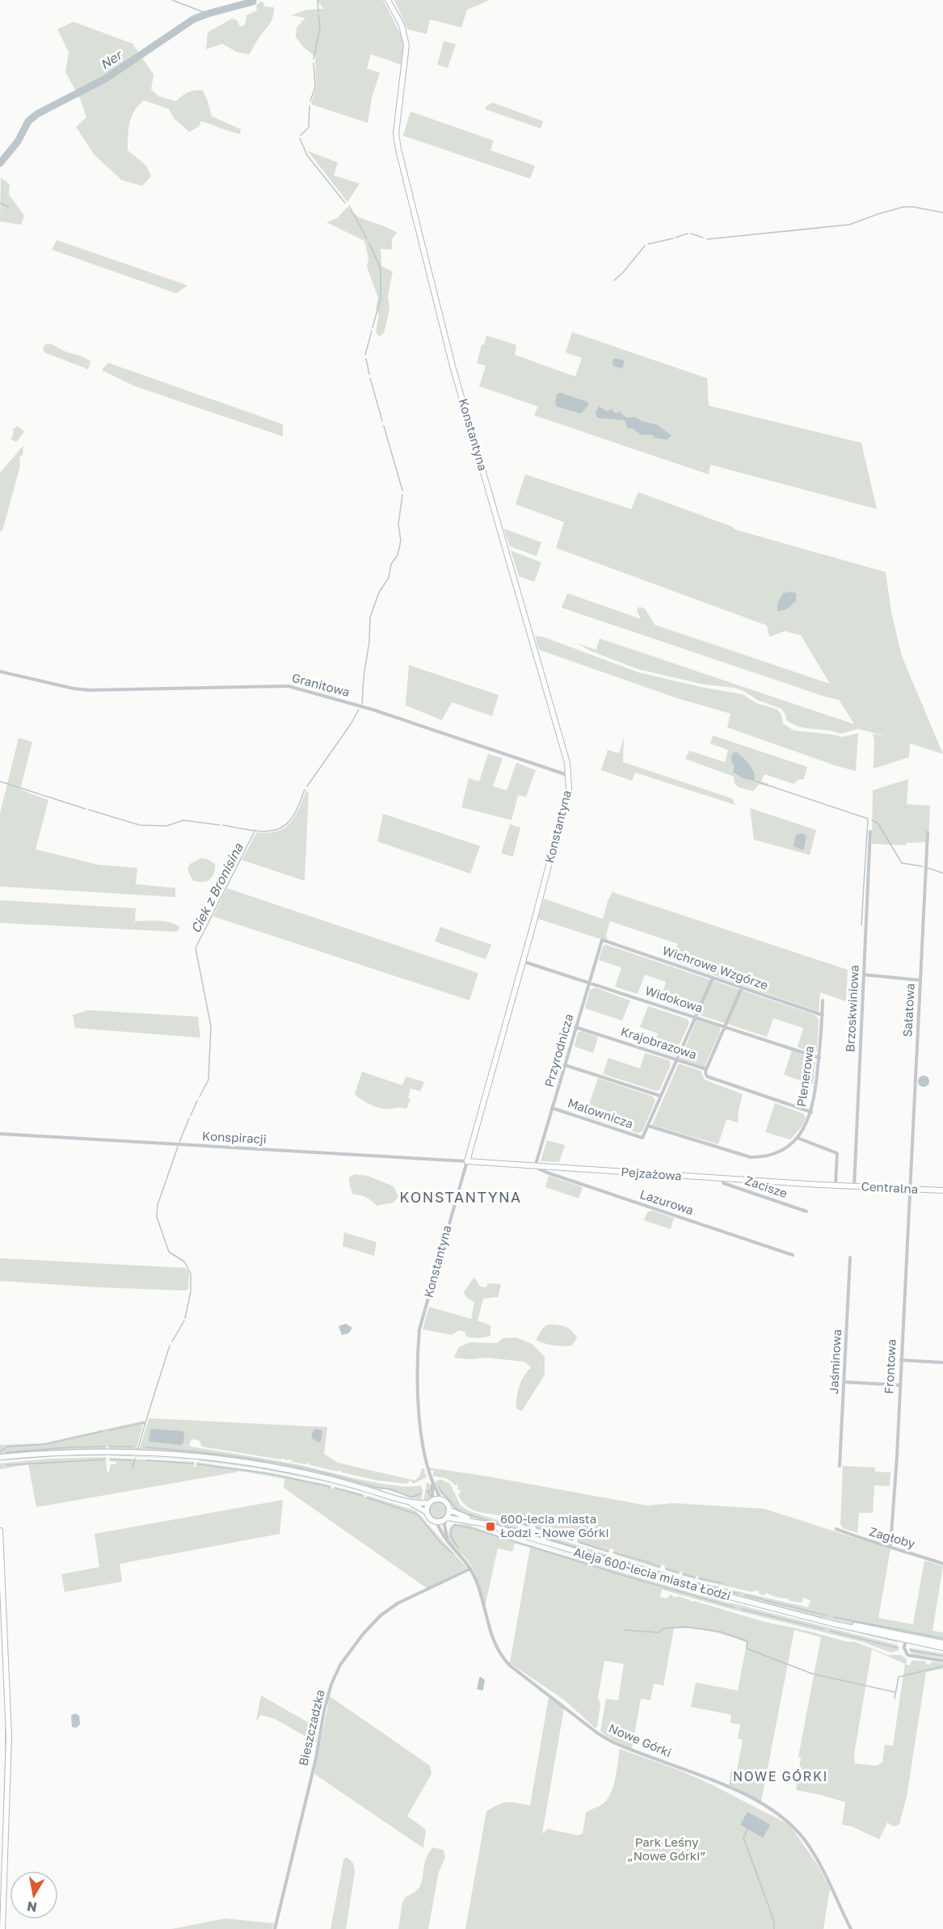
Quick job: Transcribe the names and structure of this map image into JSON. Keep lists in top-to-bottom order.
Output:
{
  "streets": {
    "street": [
      "Konstantyna",
      "Granitowa",
      "Wichrowe Wzgórze",
      "Widokowa",
      "Brzoskwiniowa",
      "Sałatowa",
      "Krajobrazowa",
      "Przyrodnicza",
      "Plenerowa",
      "Malownicza",
      "Konspiracji",
      "Pejzażowa",
      "Zacisze",
      "Centralna",
      "Lazurowa",
      "Jaśminowa",
      "Frontowa",
      "Zagłoby",
      "Aleja 600-lecia miasta Łodzi",
      "Bieszczadzka",
      "Nowe Górki"
    ]
  },
  "crossings": [
    ["Konstantyna", "Granitowa"],
    ["Konstantyna", "Widokowa"],
    ["Konstantyna", "Konspiracji"],
    ["Konstantyna", "Pejzażowa"],
    ["Wichrowe Wzgórze", "Przyrodnicza"],
    ["Wichrowe Wzgórze", "Plenerowa"],
    ["Widokowa", "Przyrodnicza"],
    ["Widokowa", "Plenerowa"],
    ["Brzoskwiniowa", "Centralna"],
    ["Sałatowa", "Centralna"],
    ["Sałatowa", "Frontowa"],
    ["Krajobrazowa", "Przyrodnicza"],
    ["Krajobrazowa", "Plenerowa"],
    ["Przyrodnicza", "Malownicza"],
    ["Przyrodnicza", "Pejzażowa"],
    ["Przyrodnicza", "Lazurowa"],
    ["Plenerowa", "Malownicza"],
    ["Konspiracji", "Pejzażowa"],
    ["Pejzażowa", "Zacisze"],
    ["Pejzażowa", "Centralna"],
    ["Pejzażowa", "Lazurowa"],
    ["Centralna", "Frontowa"],
    ["Frontowa", "Zagłoby"],
    ["Aleja 600-lecia miasta Łodzi", "Nowe Górki"],
    ["Bieszczadzka", "Nowe Górki"]
  ],
  "districts": ["KONSTANTYNA", "NOWE GÓRKI"],
  "water": ["Ner", "Ciek z Bronisina"],
  "parks": ["Park Leśny „Nowe Górki”"],
  "places": {
    "transit": ["600-lecia miasta Łodzi - Nowe Górki"]
  },
  "north": "bottom"
}
